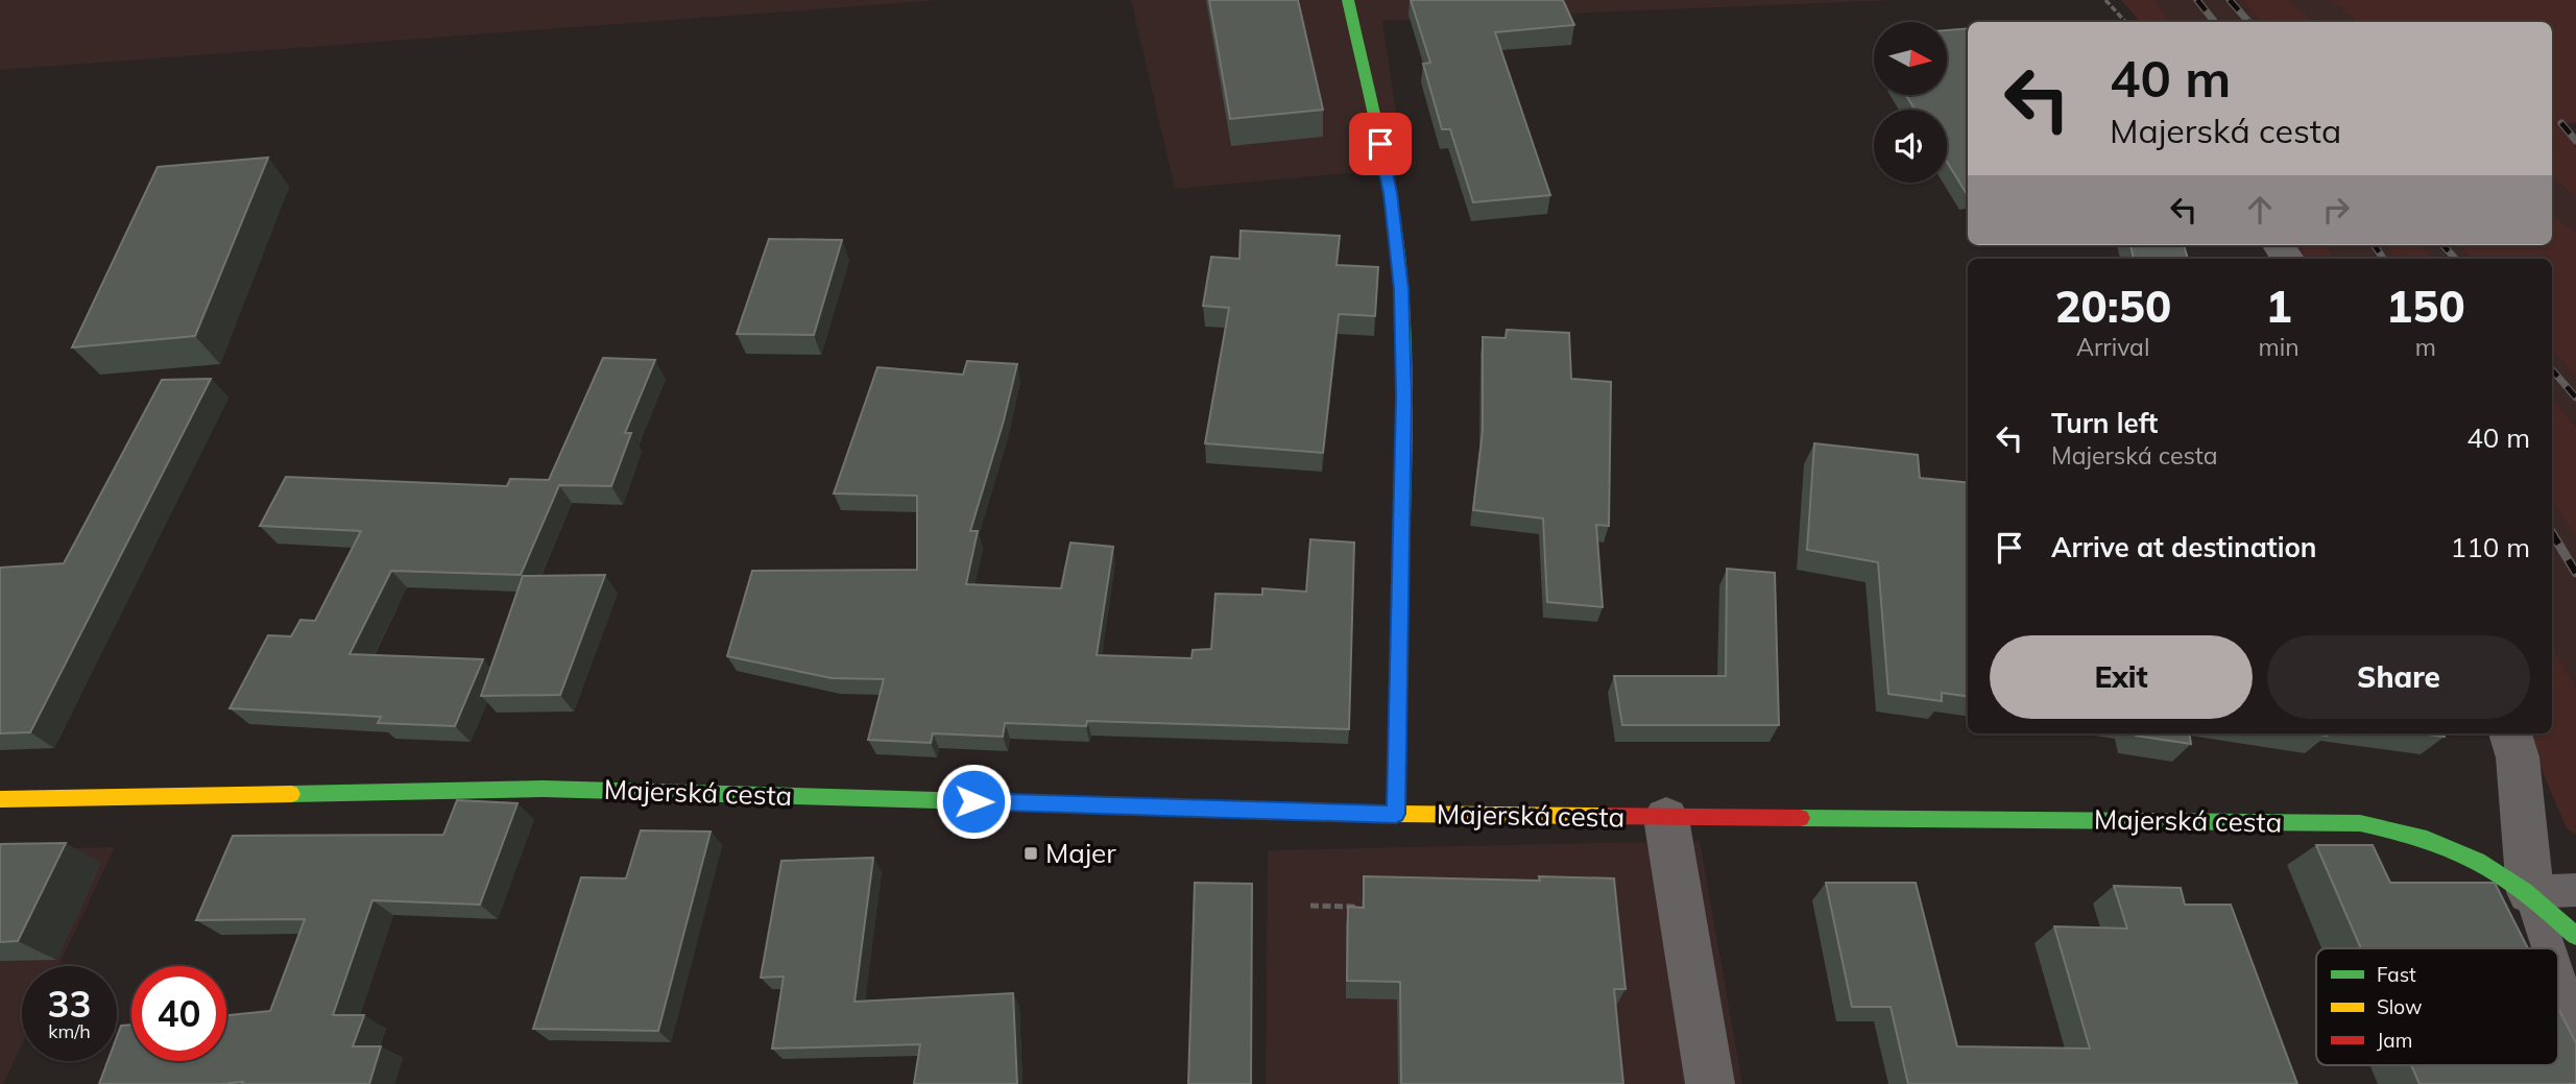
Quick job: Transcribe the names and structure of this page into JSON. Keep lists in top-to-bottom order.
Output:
{
  "streets": {
    "street": ["Majerská cesta"]
  },
  "places": {
    "transit": ["Majer"]
  },
  "legend": ["Fast", "Slow", "Jam"],
  "north": "right",
  "page": {
    "turn": ["40 m", "Majerská cesta"],
    "eta": [
      "20:50",
      "Arrival",
      "1",
      "min",
      "150",
      "m"
    ],
    "list": [
      {
        "name": "Turn left",
        "note": "Majerská cesta",
        "value": "40 m"
      },
      {
        "name": "Arrive at destination",
        "value": "110 m"
      }
    ],
    "buttons": ["Exit", "Share"],
    "speed": "33 km/h",
    "limit": "40"
  }
}
